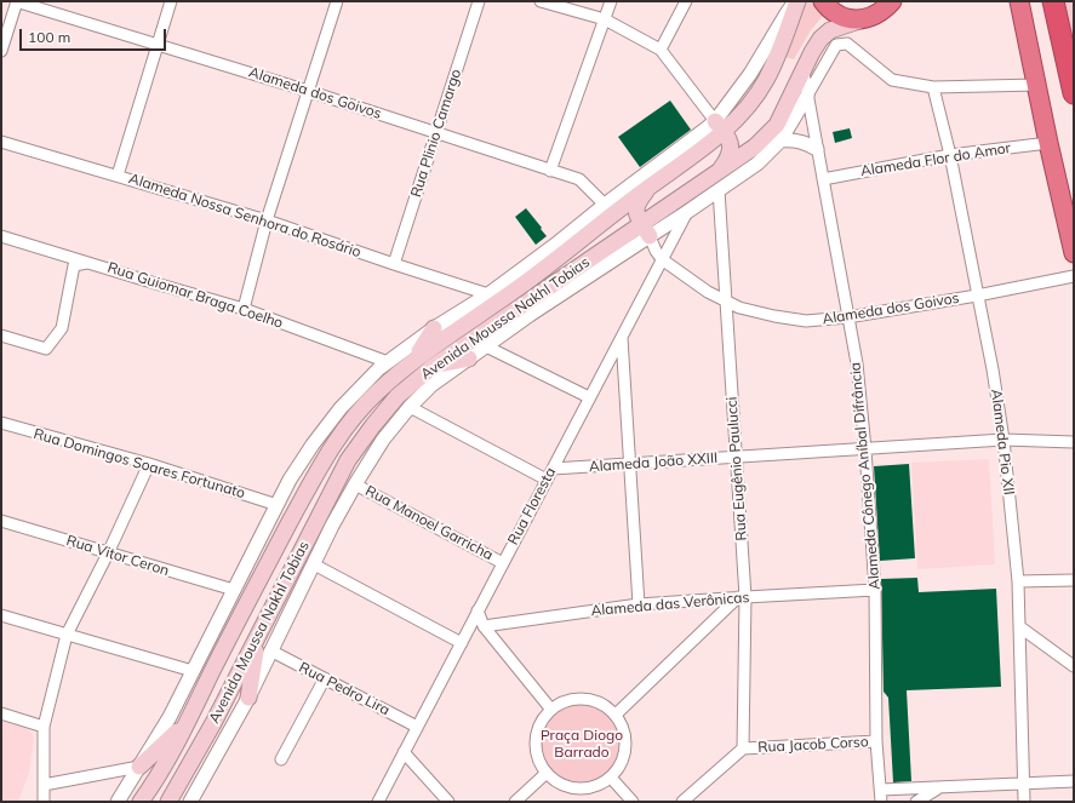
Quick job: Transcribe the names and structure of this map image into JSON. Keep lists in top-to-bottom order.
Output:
{
  "streets": {
    "highway": ["Avenida Moussa Nakhl Tobias"],
    "street": [
      "Alameda dos Goivos",
      "Rua Plinio Camargo",
      "Alameda Flor do Amor",
      "Alameda Nossa Senhora do Rosário",
      "Rua Guiomar Braga Coelho",
      "Alameda Pio XII",
      "Alameda João XXIII",
      "Rua Domingos Soares Fortunato",
      "Rua Eugênio Paulucci",
      "Alameda Cônego Aníbal Difrância",
      "Rua Floresta",
      "Rua Manoel Garricha",
      "Rua Vitor Ceron",
      "Alameda das Verônicas",
      "Rua Pedro Lira",
      "Rua Jacob Corso"
    ]
  },
  "crossings": [
    ["Alameda dos Goivos", "Rua Plinio Camargo"],
    ["Alameda dos Goivos", "Avenida Moussa Nakhl Tobias"],
    ["Alameda dos Goivos", "Alameda Pio XII"],
    ["Alameda dos Goivos", "Rua Eugênio Paulucci"],
    ["Alameda dos Goivos", "Alameda Cônego Aníbal Difrância"],
    ["Alameda dos Goivos", "Rua Floresta"],
    ["Rua Plinio Camargo", "Alameda Nossa Senhora do Rosário"],
    ["Alameda Flor do Amor", "Alameda Pio XII"],
    ["Alameda Flor do Amor", "Alameda Cônego Aníbal Difrância"],
    ["Avenida Moussa Nakhl Tobias", "Alameda Cônego Aníbal Difrância"],
    ["Avenida Moussa Nakhl Tobias", "Rua Floresta"],
    ["Alameda Pio XII", "Alameda João XXIII"],
    ["Alameda João XXIII", "Rua Eugênio Paulucci"],
    ["Alameda João XXIII", "Alameda Cônego Aníbal Difrância"],
    ["Alameda João XXIII", "Rua Floresta"],
    ["Rua Eugênio Paulucci", "Alameda das Verônicas"],
    ["Rua Eugênio Paulucci", "Rua Jacob Corso"],
    ["Alameda Cônego Aníbal Difrância", "Alameda das Verônicas"],
    ["Alameda Cônego Aníbal Difrância", "Rua Jacob Corso"],
    ["Rua Floresta", "Rua Manoel Garricha"],
    ["Rua Floresta", "Rua Pedro Lira"]
  ],
  "parks": ["Praça Diogo Barrado"],
  "scale_bar": "100 m"
}
